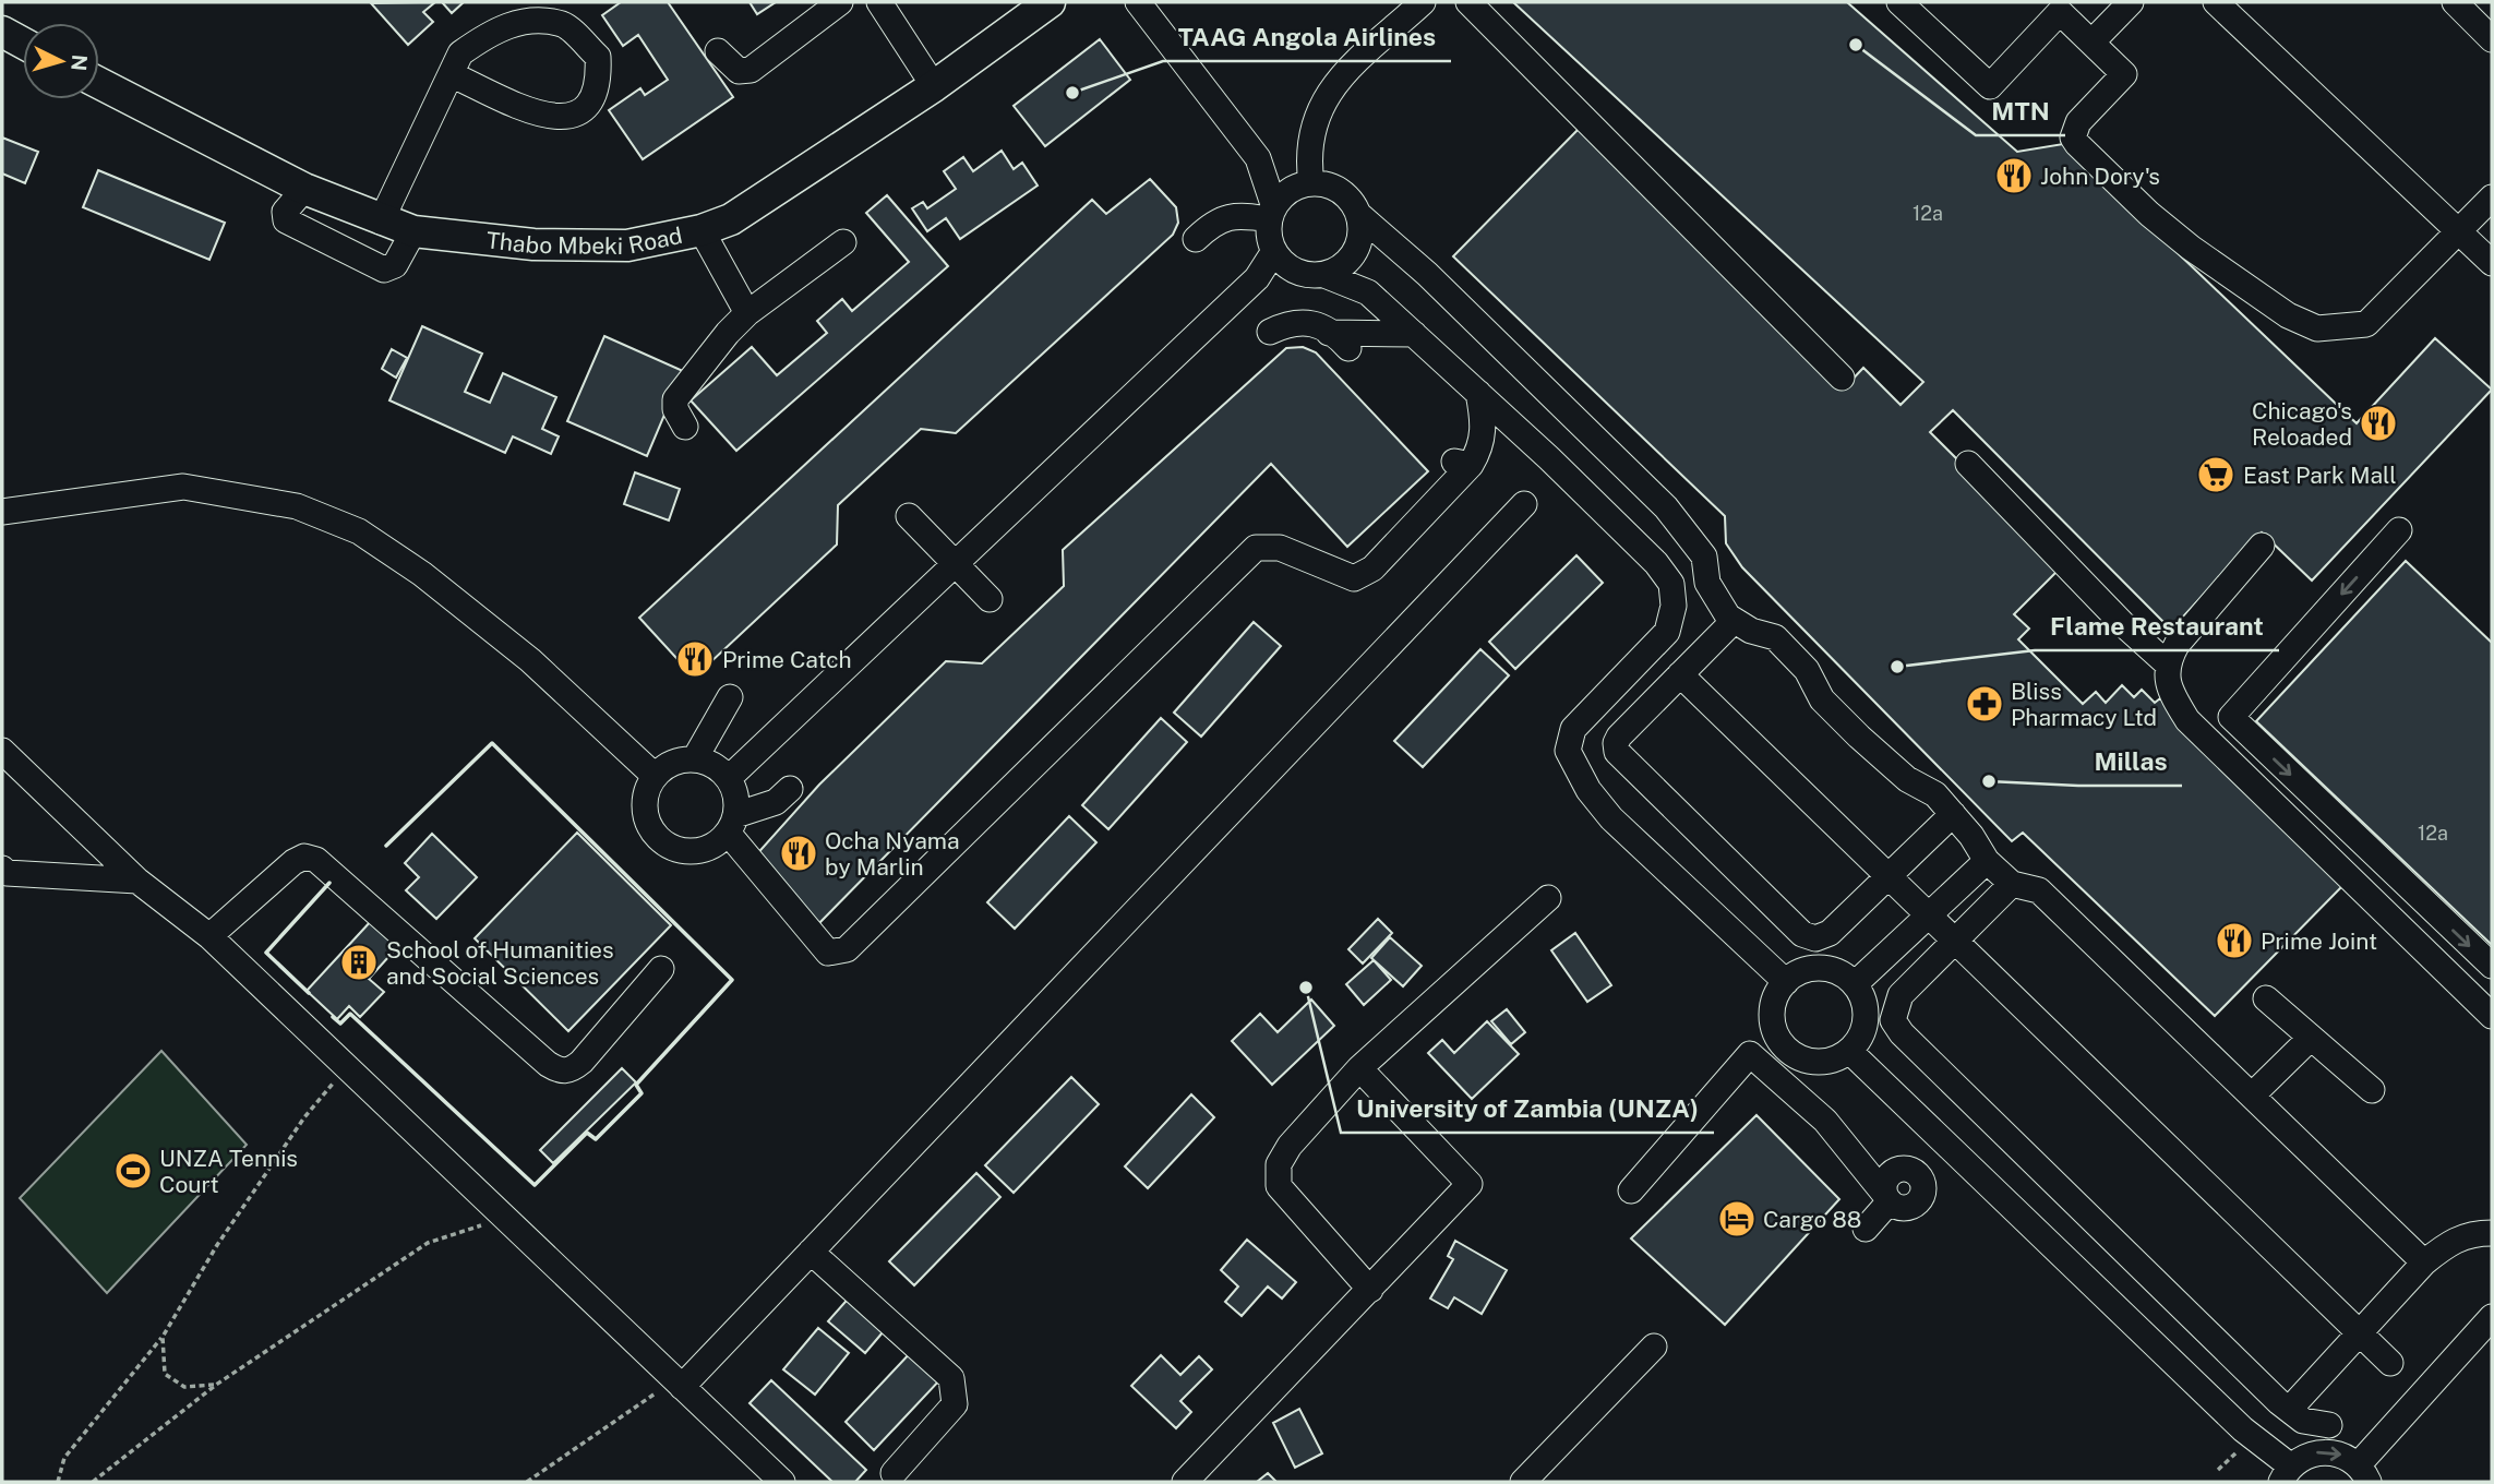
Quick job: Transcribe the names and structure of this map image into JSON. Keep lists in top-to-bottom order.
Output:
{
  "streets": {
    "main road": ["Thabo Mbeki Road"]
  },
  "places": {
    "other": [
      "MTN",
      "TAAG Angola Airlines",
      "Flame Restaurant",
      "Millas",
      "University of Zambia (UNZA)"
    ],
    "restaurant": [
      "John Dory's",
      "Chicago's Reloaded",
      "Prime Catch",
      "Ocha Nyama by Marlin",
      "Prime Joint"
    ],
    "supermarket": ["East Park Mall"],
    "pharmacy": ["Bliss Pharmacy Ltd"],
    "building": ["School of Humanities and Social Sciences"],
    "sports": ["UNZA Tennis Court"],
    "hotel": ["Cargo 88"]
  },
  "house_numbers": ["12a", "12a"],
  "north": "right"
}
